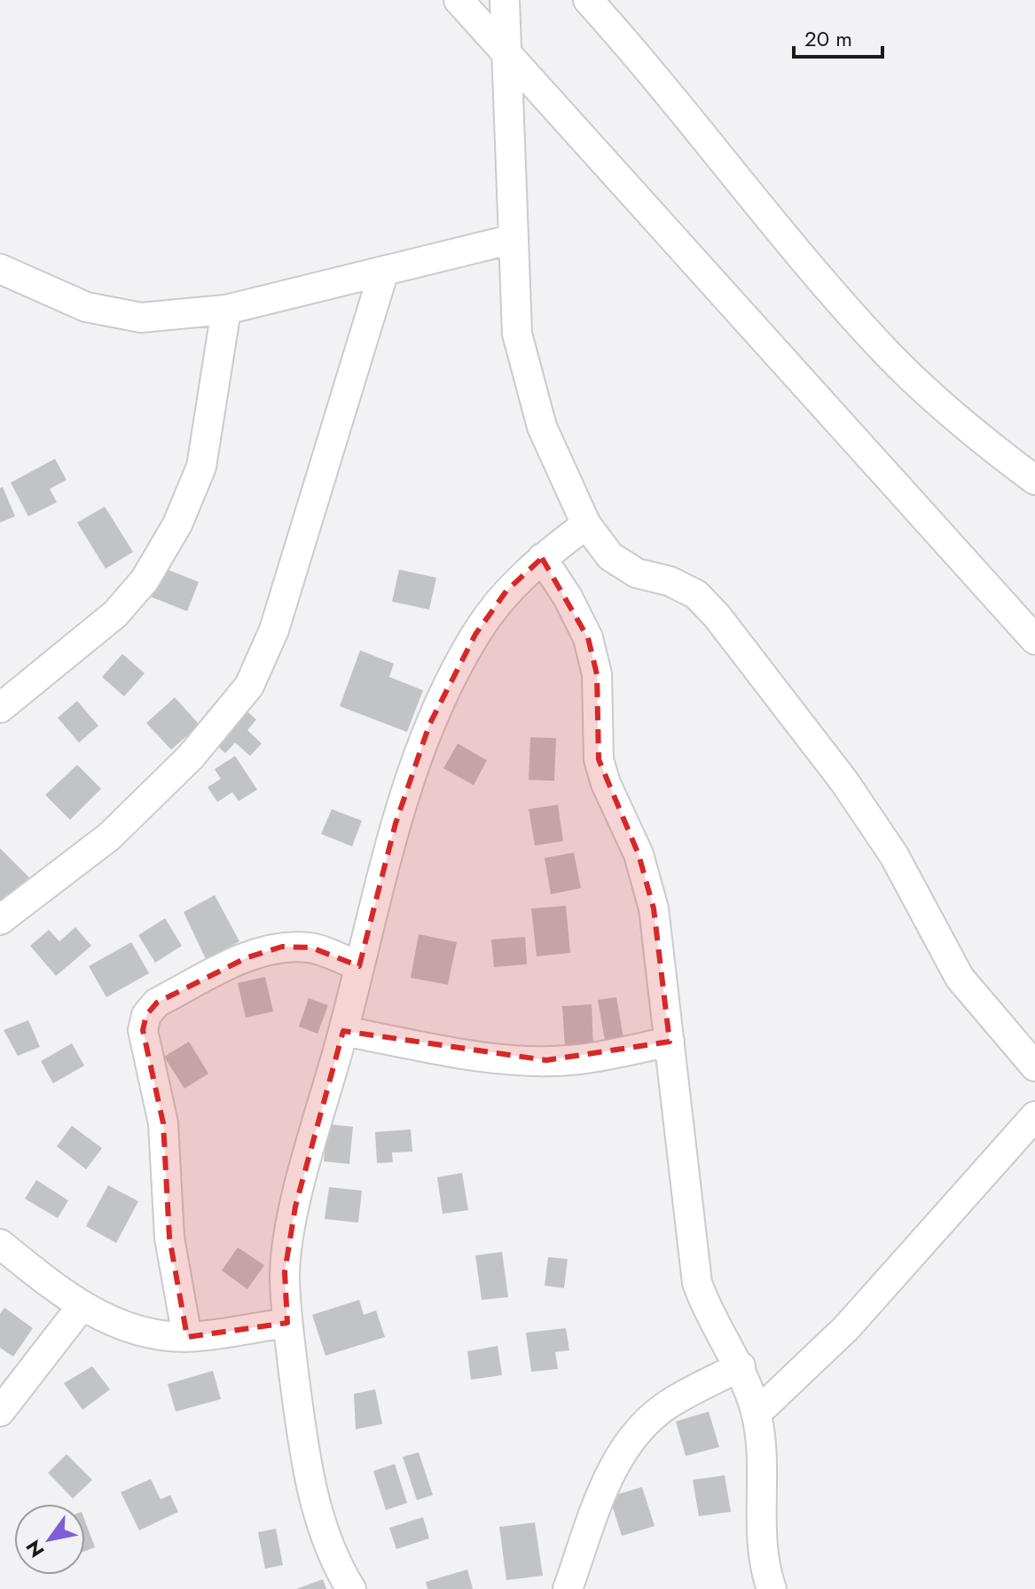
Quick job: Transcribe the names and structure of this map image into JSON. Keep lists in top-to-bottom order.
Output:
{
  "scale_bar": "20 m",
  "north": "bottom left"
}
